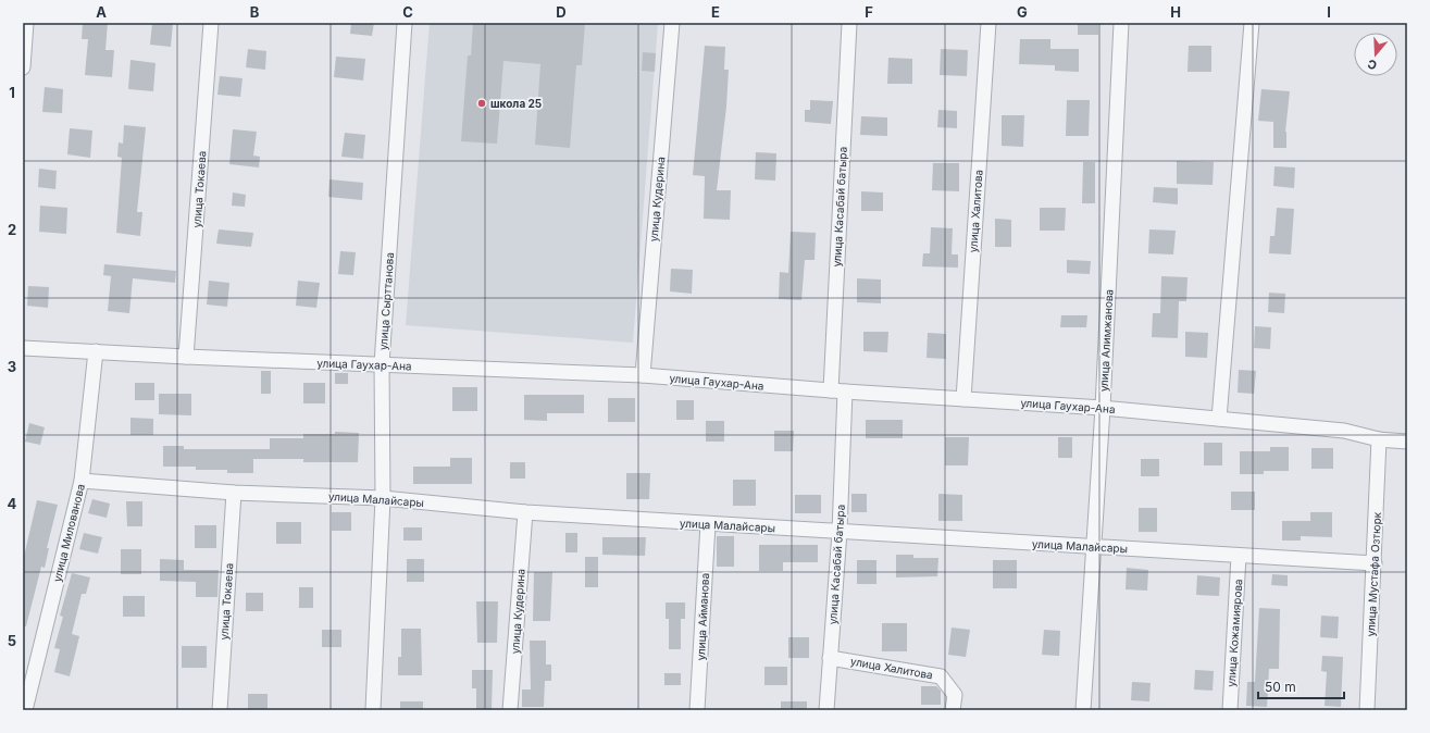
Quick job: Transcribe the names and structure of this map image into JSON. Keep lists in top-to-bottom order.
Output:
{
  "streets": {
    "street": [
      "улица Токаева",
      "улица Кудерина",
      "улица Касабай батыра",
      "улица Халитова",
      "улица Сырттанова",
      "улица Алимжанова",
      "улица Гаухар-Ана",
      "улица Малайсары",
      "улица Милованова",
      "улица Мустафа Озтюрк",
      "улица Айманова",
      "улица Кожамиярова"
    ]
  },
  "crossings": [
    ["улица Токаева", "улица Гаухар-Ана"],
    ["улица Токаева", "улица Малайсары"],
    ["улица Кудерина", "улица Гаухар-Ана"],
    ["улица Кудерина", "улица Малайсары"],
    ["улица Касабай батыра", "улица Халитова"],
    ["улица Касабай батыра", "улица Гаухар-Ана"],
    ["улица Касабай батыра", "улица Малайсары"],
    ["улица Халитова", "улица Гаухар-Ана"],
    ["улица Сырттанова", "улица Гаухар-Ана"],
    ["улица Сырттанова", "улица Малайсары"],
    ["улица Алимжанова", "улица Гаухар-Ана"],
    ["улица Алимжанова", "улица Малайсары"],
    ["улица Гаухар-Ана", "улица Милованова"],
    ["улица Гаухар-Ана", "улица Мустафа Озтюрк"],
    ["улица Малайсары", "улица Милованова"],
    ["улица Малайсары", "улица Мустафа Озтюрк"],
    ["улица Малайсары", "улица Айманова"],
    ["улица Малайсары", "улица Кожамиярова"]
  ],
  "places": ["школа 25"],
  "scale_bar": "50 m",
  "north": "bottom",
  "grid": {
    "columns": [
      "A",
      "B",
      "C",
      "D",
      "E",
      "F",
      "G",
      "H",
      "I"
    ],
    "rows": [
      "1",
      "2",
      "3",
      "4",
      "5"
    ]
  }
}
